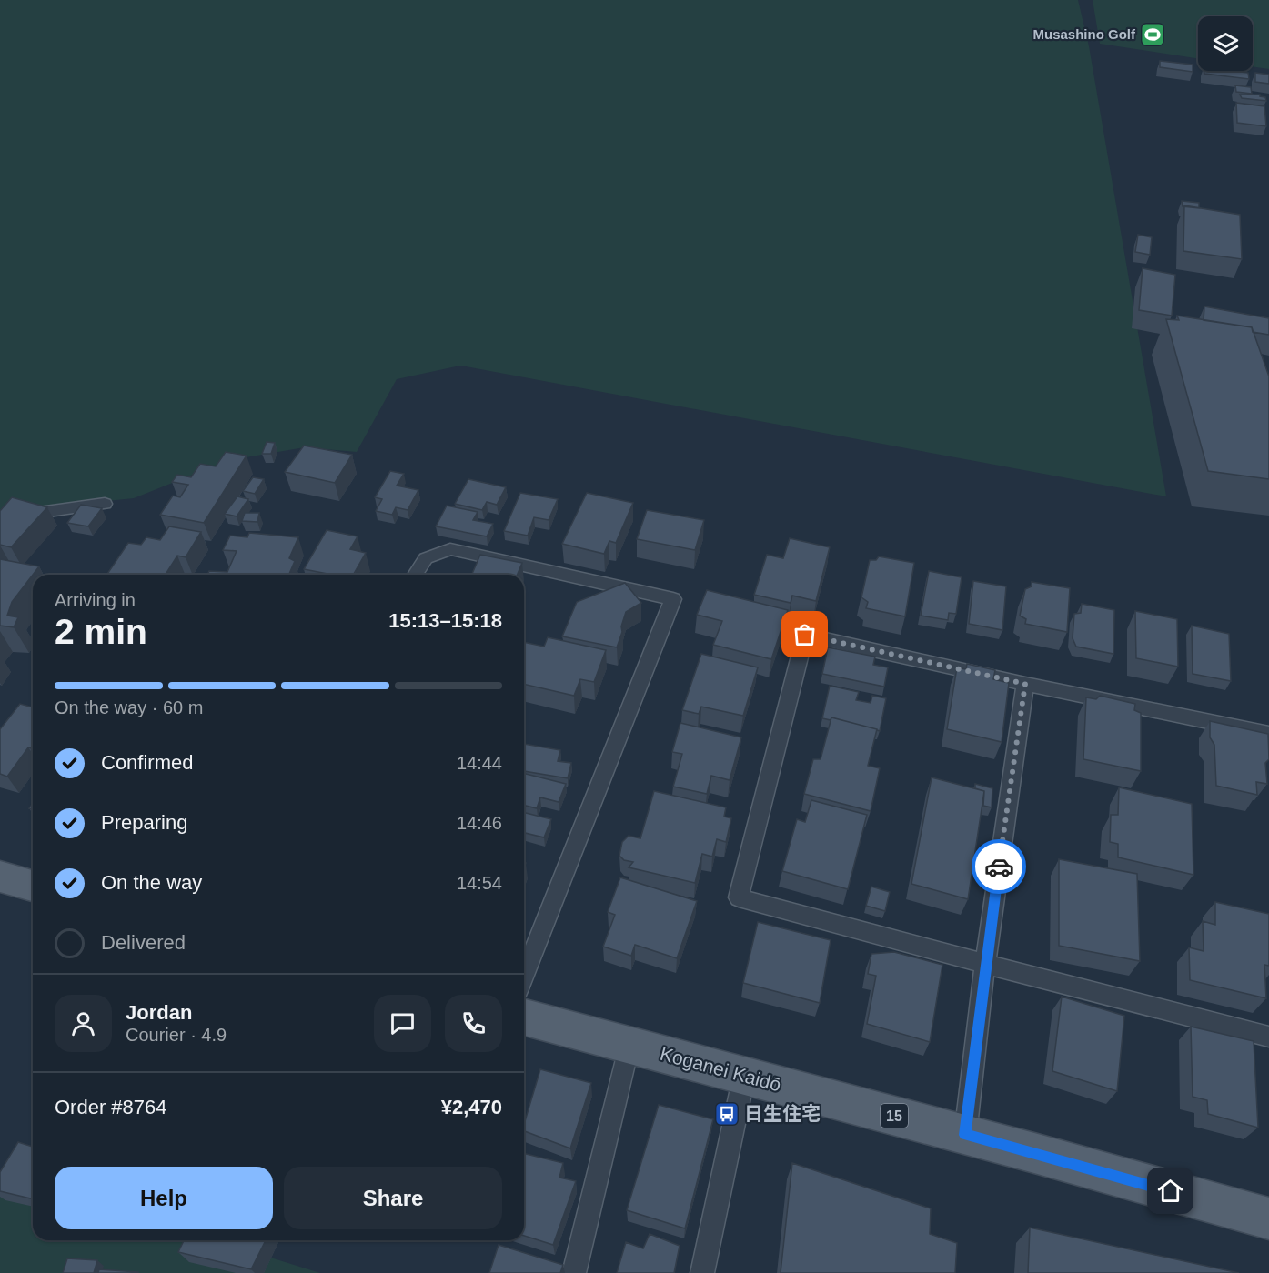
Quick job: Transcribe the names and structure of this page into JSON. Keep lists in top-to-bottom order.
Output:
{
  "streets": {
    "main road": ["Koganei Kaidō", "15"]
  },
  "places": {
    "sports": ["Musashino Golf"],
    "bus stop": ["日生住宅"]
  },
  "page": {
    "heading": ["2 min", "Arriving in", "15:13–15:18"],
    "panel": [
      "Jordan",
      "Courier · 4.9",
      "Order #8764",
      "¥2,470"
    ],
    "bar": "On the way · 60 m",
    "list": [
      ["Confirmed", "14:44"],
      ["Preparing", "14:46"],
      ["On the way", "14:54"],
      "Delivered"
    ],
    "buttons": ["Help", "Share"]
  }
}
